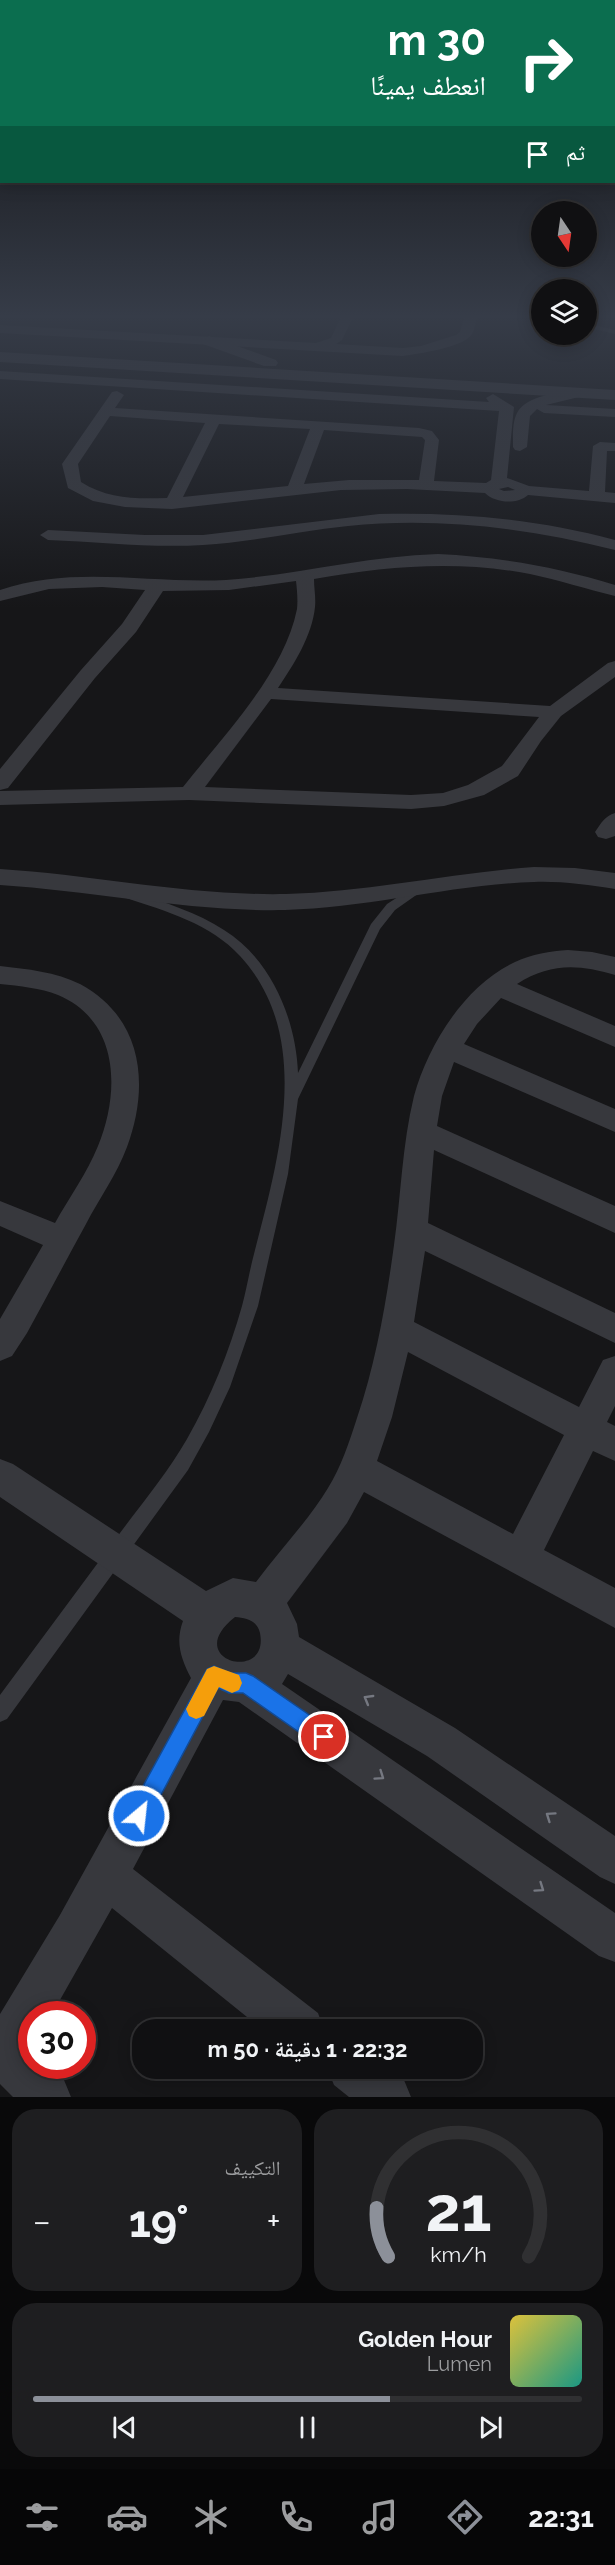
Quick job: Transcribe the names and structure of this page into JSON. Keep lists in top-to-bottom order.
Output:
{
  "north": "bottom",
  "page": {
    "turn": ["30 m", "انعطف يمينًا"],
    "then": "ثم",
    "limit": "30",
    "trip": "22:32 · 1 دقيقة · 50 m",
    "tile": "التكييف",
    "heat": ["−", "19°", "+"],
    "song": ["Golden Hour", "Lumen"],
    "tabs": "22:31",
    "gauge": ["21", "km/h"]
  }
}
